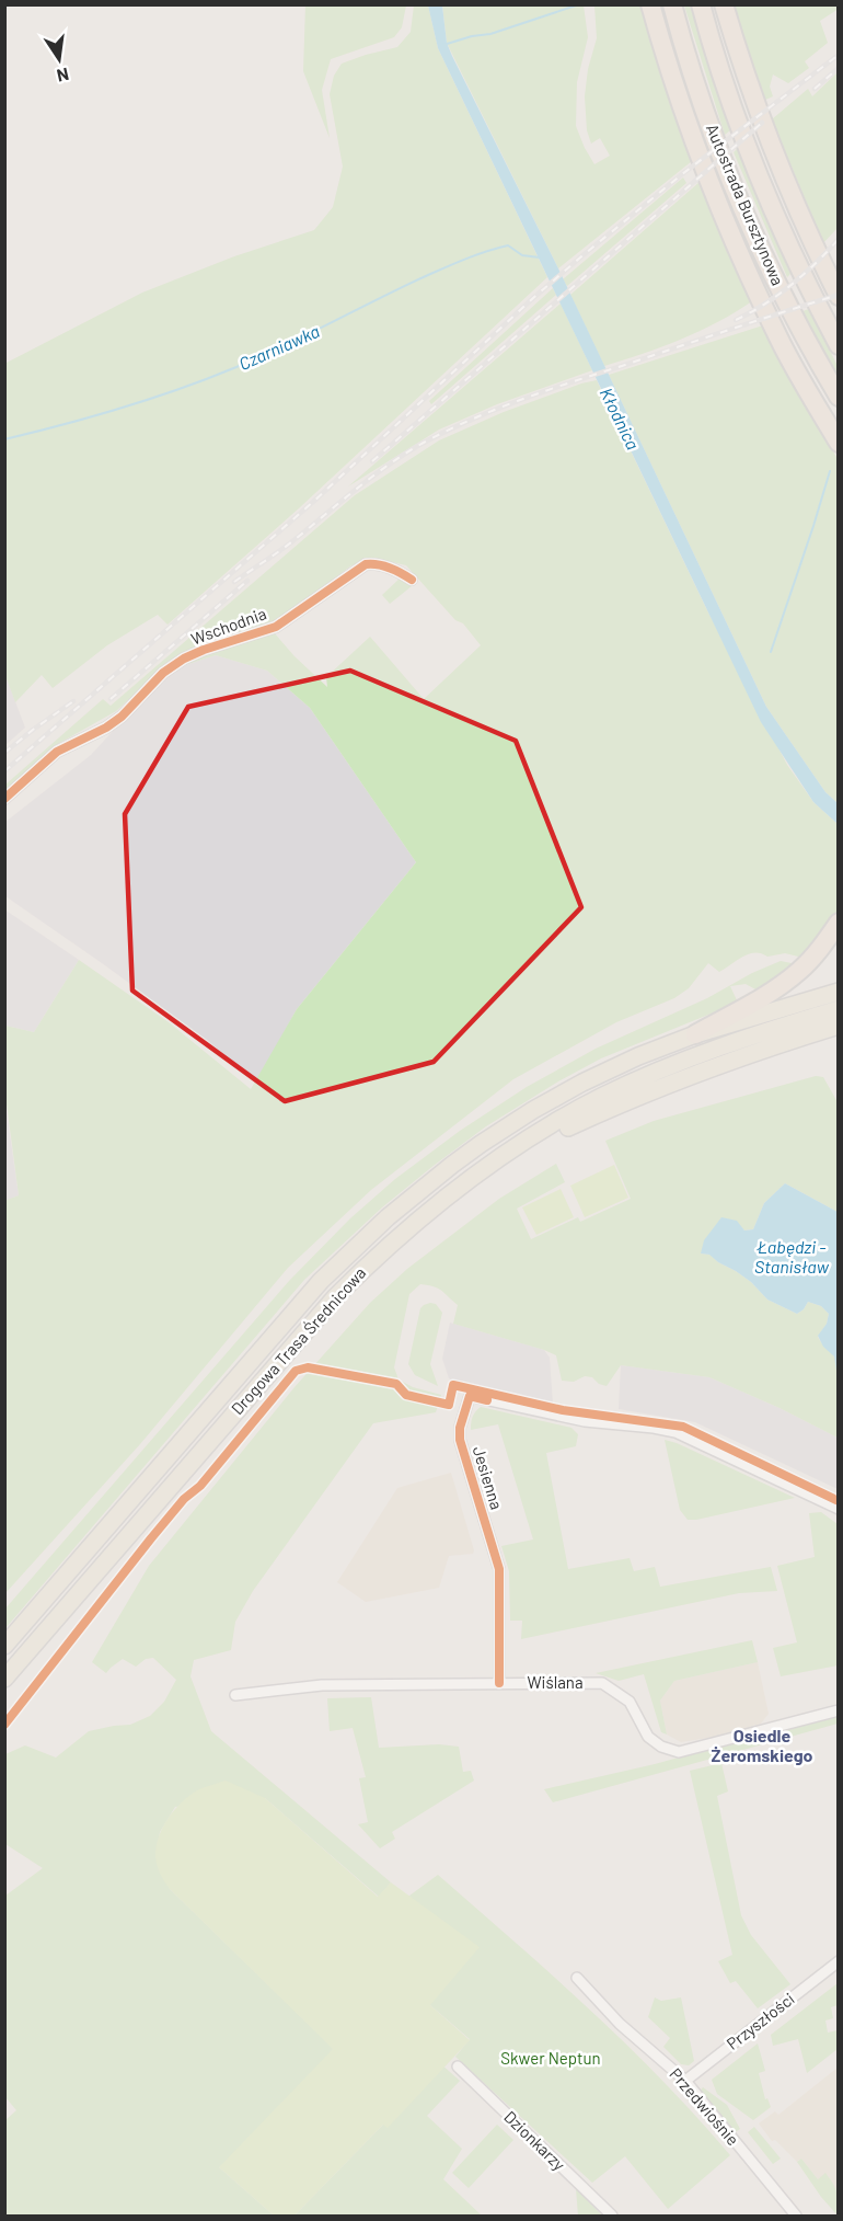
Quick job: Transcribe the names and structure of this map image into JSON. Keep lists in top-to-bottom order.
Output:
{
  "streets": {
    "highway": ["Autostrada Bursztynowa"],
    "main road": ["Drogowa Trasa Średnicowa"],
    "street": [
      "Wschodnia",
      "Jesienna",
      "Wiślana",
      "Przyszłości",
      "Przedwiośnie",
      "Dzionkarzy"
    ]
  },
  "crossings": [
    ["Jesienna", "Wiślana"],
    ["Przyszłości", "Przedwiośnie"]
  ],
  "districts": ["Osiedle Żeromskiego"],
  "water": ["Czarniawka", "Kłodnica", "Łabędzi - Stanisław"],
  "parks": ["Skwer Neptun"],
  "north": "bottom"
}
